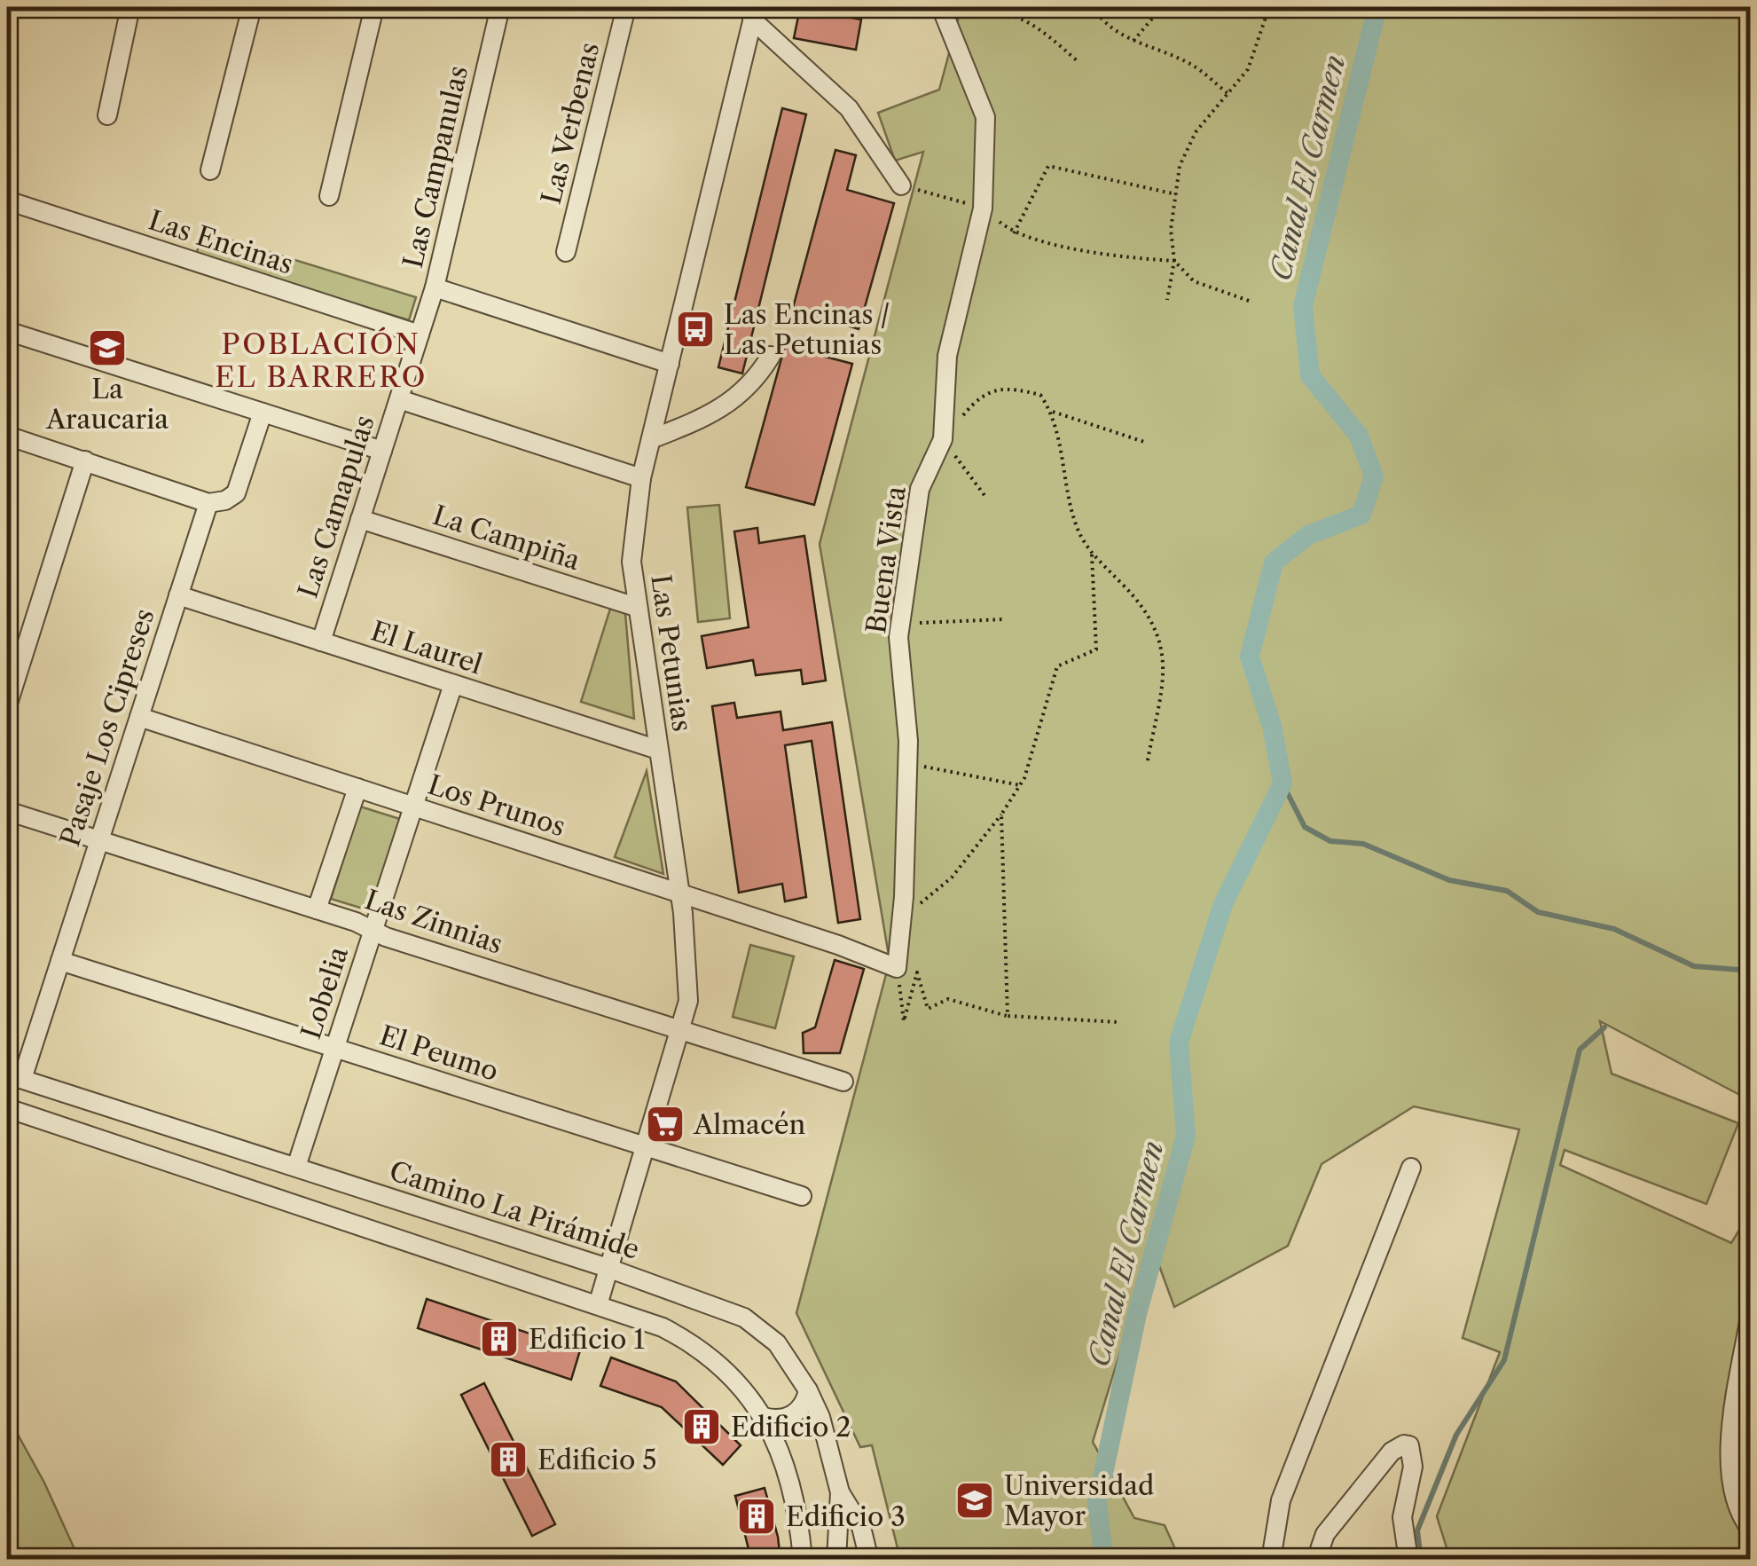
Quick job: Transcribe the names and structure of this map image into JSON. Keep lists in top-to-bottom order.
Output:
{
  "streets": {
    "street": [
      "Las Verbenas",
      "Las Campanulas",
      "Las Encinas",
      "Las Camapulas",
      "La Campiña",
      "Buena Vista",
      "El Laurel",
      "Las Petunias",
      "Pasaje Los Cipreses",
      "Los Prunos",
      "Las Zinnias",
      "Lobelia",
      "El Peumo",
      "Camino La Pirámide"
    ]
  },
  "crossings": [
    ["Las Campanulas", "Las Camapulas"],
    ["Las Encinas", "Las Camapulas"],
    ["Las Camapulas", "La Campiña"],
    ["Las Camapulas", "El Laurel"],
    ["La Campiña", "Las Petunias"],
    ["Buena Vista", "Los Prunos"],
    ["El Laurel", "Las Petunias"],
    ["El Laurel", "Pasaje Los Cipreses"],
    ["El Laurel", "Lobelia"],
    ["Las Petunias", "Los Prunos"],
    ["Las Petunias", "Las Zinnias"],
    ["Las Petunias", "El Peumo"],
    ["Las Petunias", "Camino La Pirámide"],
    ["Pasaje Los Cipreses", "Los Prunos"],
    ["Pasaje Los Cipreses", "Las Zinnias"],
    ["Pasaje Los Cipreses", "El Peumo"],
    ["Pasaje Los Cipreses", "Camino La Pirámide"],
    ["Los Prunos", "Lobelia"],
    ["Las Zinnias", "Lobelia"],
    ["Lobelia", "El Peumo"],
    ["Lobelia", "Camino La Pirámide"]
  ],
  "districts": ["POBLACIÓN EL BARRERO"],
  "water": ["Canal El Carmen"],
  "places": {
    "bus stop": ["Las Encinas / Las Petunias"],
    "school or university": ["La Araucaria", "Universidad Mayor"],
    "supermarket": ["Almacén"],
    "building": [
      "Edificio 1",
      "Edificio 2",
      "Edificio 5",
      "Edificio 3"
    ]
  }
}
